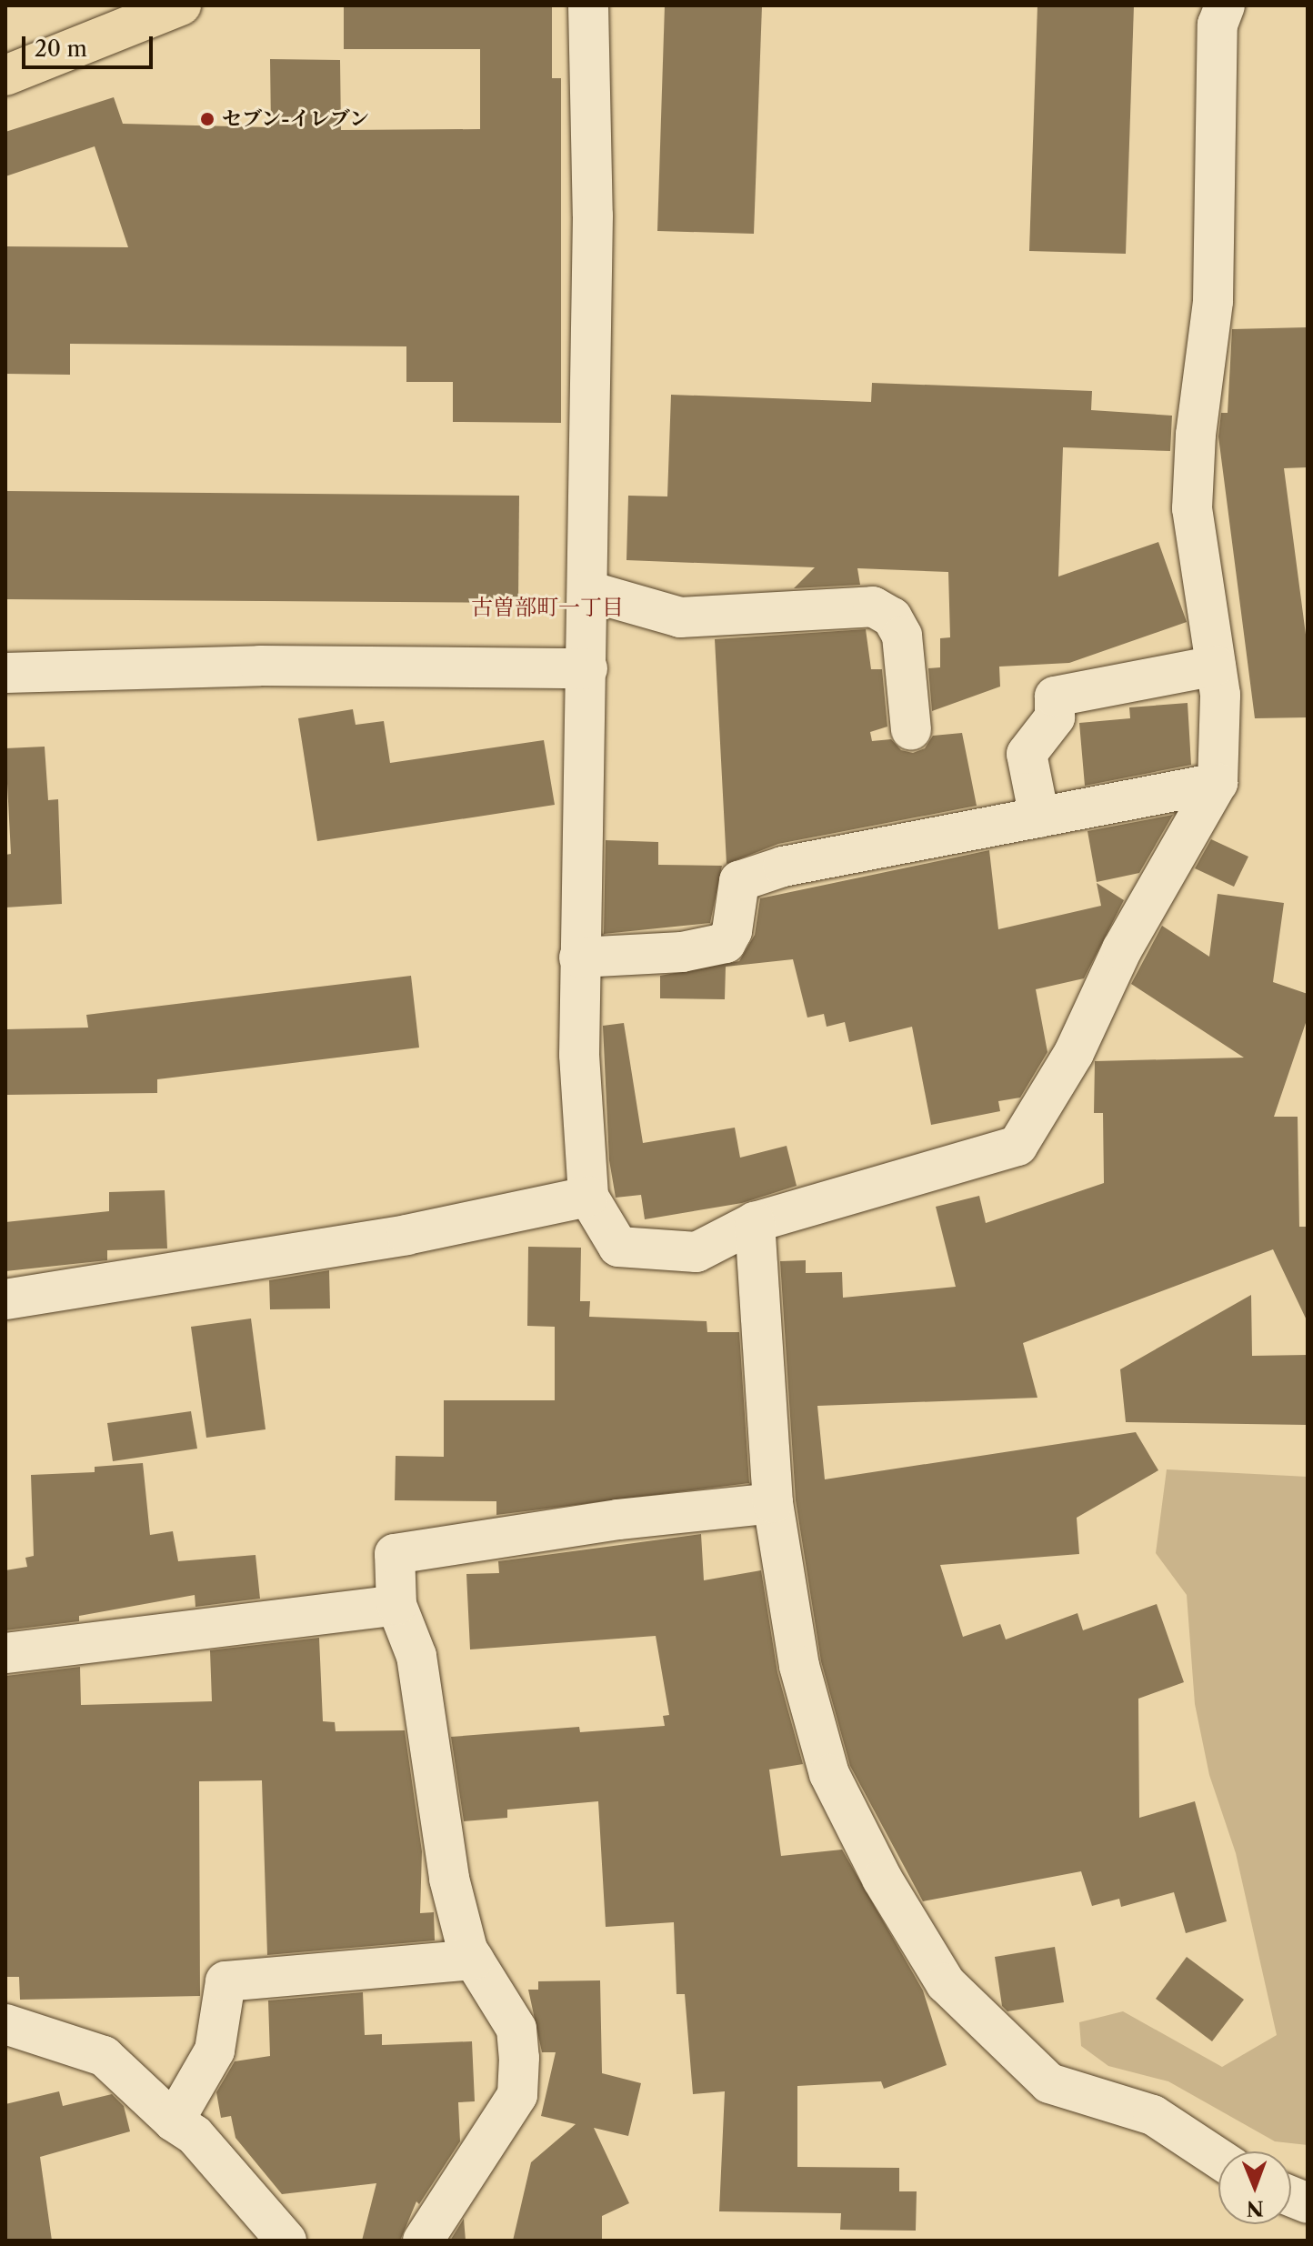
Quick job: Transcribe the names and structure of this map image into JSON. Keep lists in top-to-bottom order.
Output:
{
  "districts": ["古曽部町一丁目"],
  "places": ["セブン-イレブン"],
  "scale_bar": "20 m",
  "north": "bottom"
}
